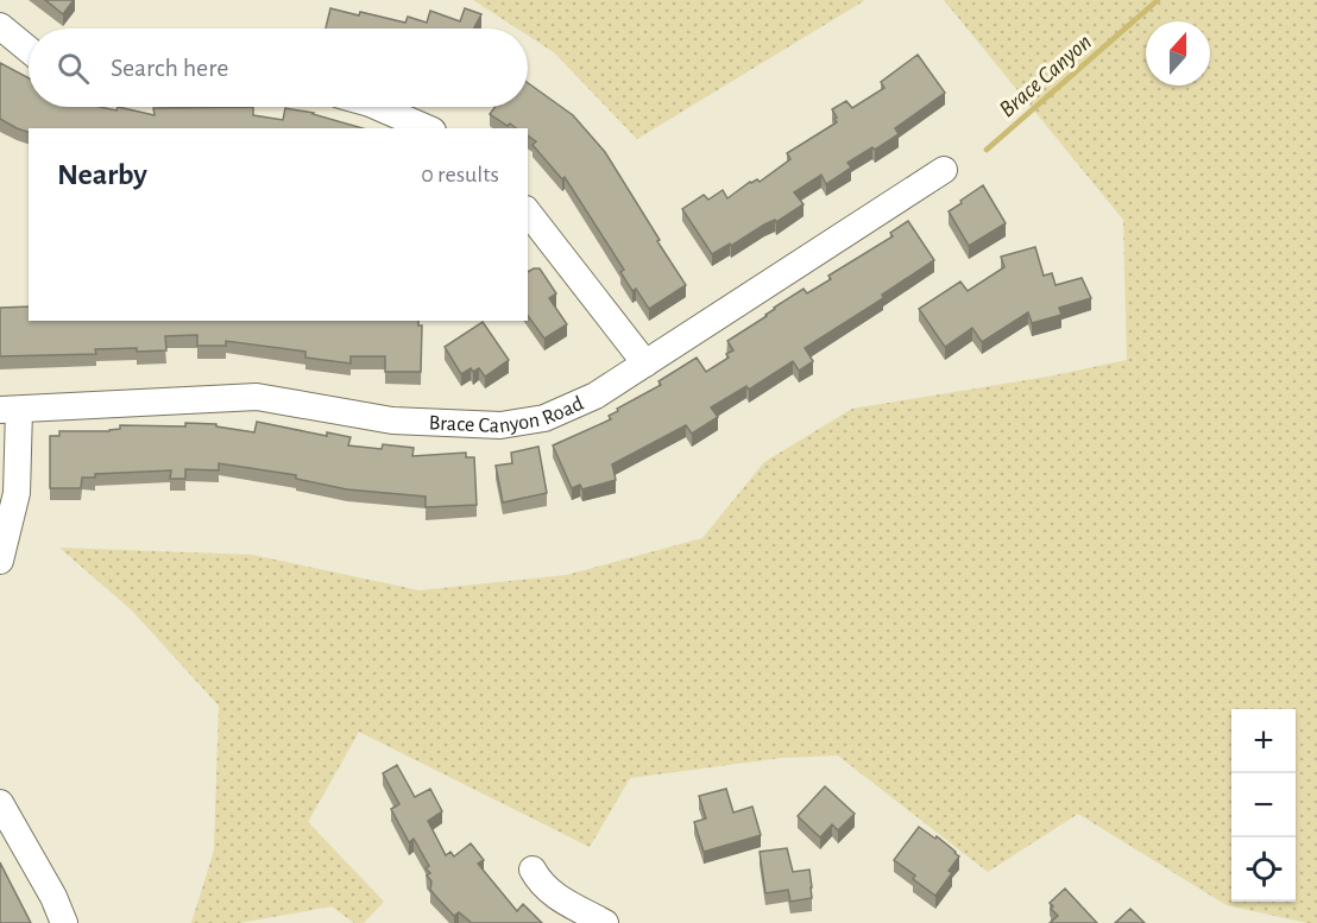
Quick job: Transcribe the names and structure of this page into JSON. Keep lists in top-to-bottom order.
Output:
{
  "streets": {
    "street": ["Brace Canyon Road"]
  },
  "water": ["Brace Canyon"],
  "north": "top",
  "page": {
    "search": "Search here",
    "heading": ["Nearby", "0 results"],
    "map_buttons": ["+", "−"]
  }
}
